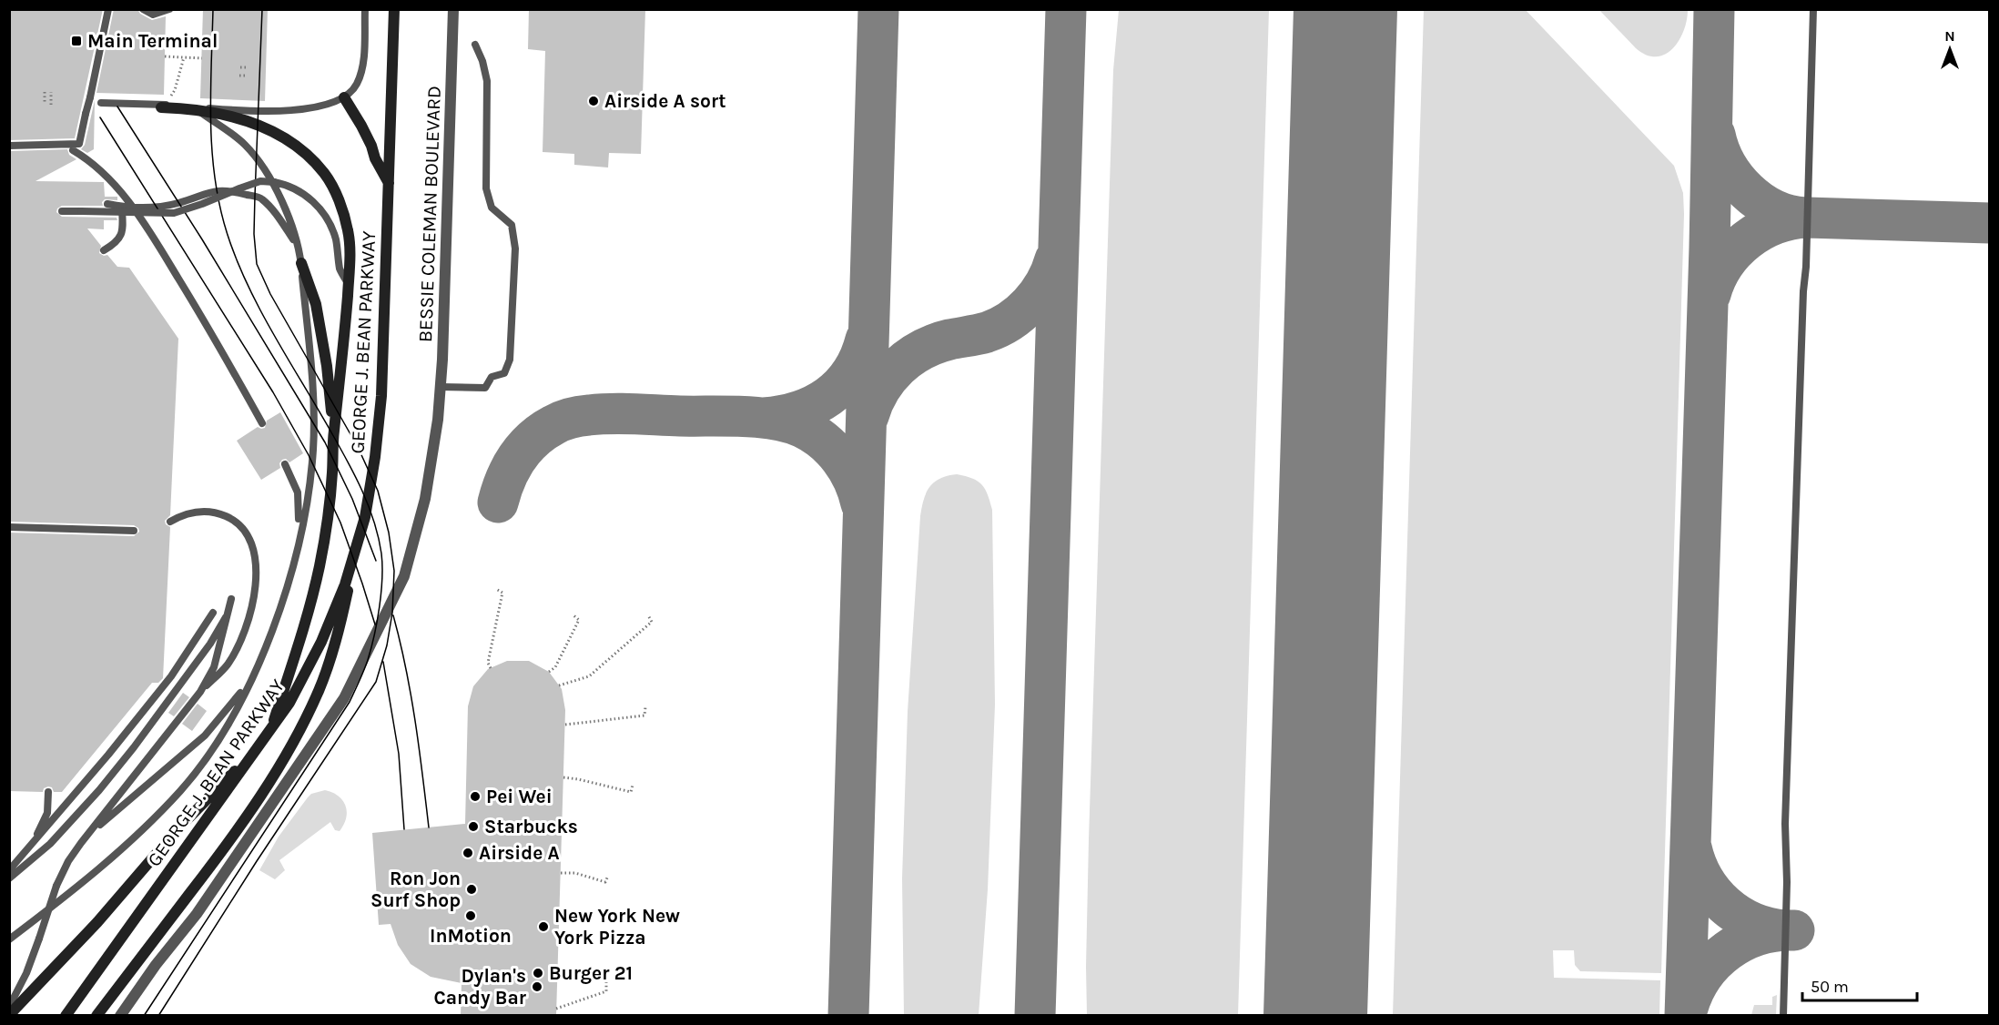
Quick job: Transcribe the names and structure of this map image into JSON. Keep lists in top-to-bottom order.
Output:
{
  "streets": {
    "street": ["BESSIE COLEMAN BOULEVARD", "GEORGE J. BEAN PARKWAY"]
  },
  "places": {
    "transit": ["Main Terminal"],
    "other": [
      "Airside A sort",
      "Pei Wei",
      "Starbucks",
      "Airside A",
      "Ron Jon Surf Shop",
      "InMotion",
      "New York New York Pizza",
      "Burger 21",
      "Dylan's Candy Bar"
    ]
  },
  "scale_bar": "50 m",
  "north": "top"
}
